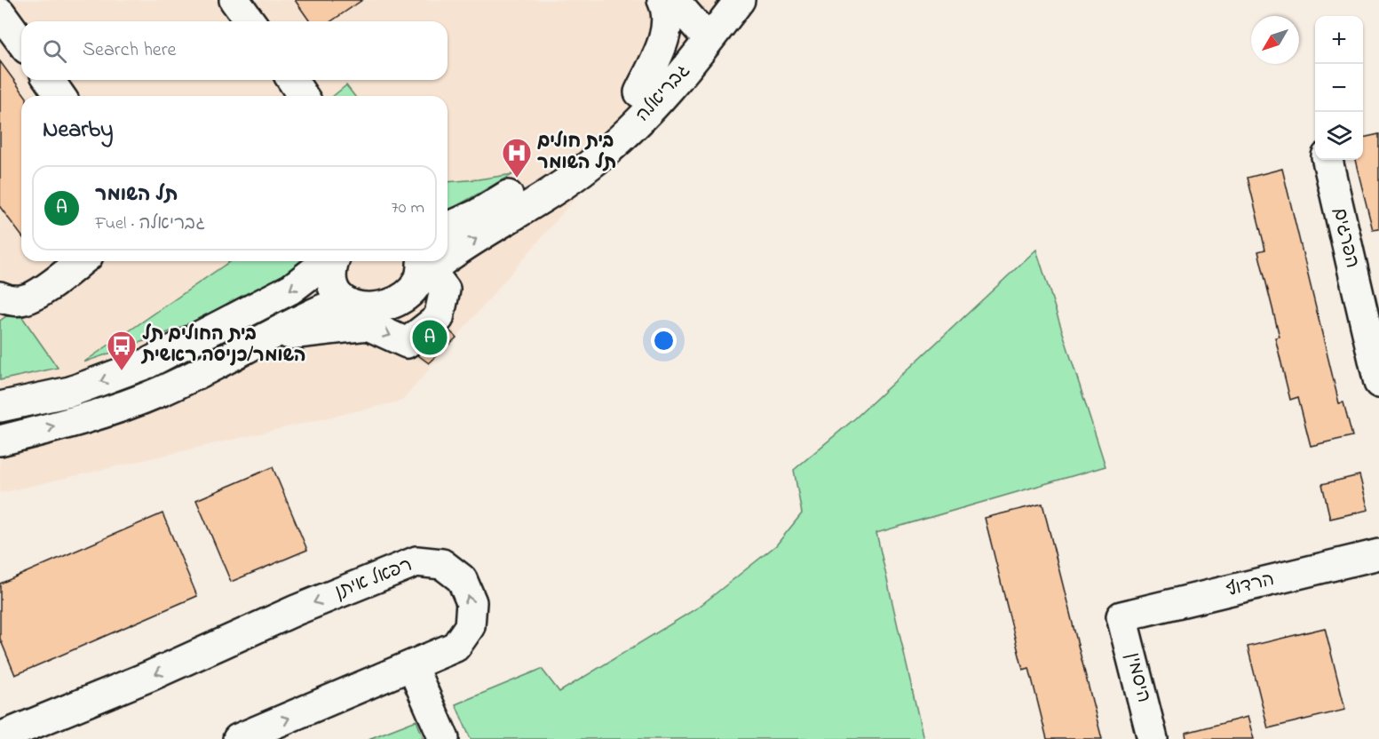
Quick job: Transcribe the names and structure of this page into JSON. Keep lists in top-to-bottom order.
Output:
{
  "streets": {
    "street": [
      "גבריאלה",
      "הפרגים",
      "רפאל איתן",
      "הרדוף",
      "היסמין"
    ]
  },
  "crossings": [
    ["הרדוף", "היסמין"]
  ],
  "places": {
    "hospital": ["בית חולים תל השומר"],
    "bus stop": ["בית החולים תל השומר/כניסה ראשית"]
  },
  "north": "bottom left",
  "page": {
    "map_buttons": ["+", "−"],
    "search": "Search here",
    "heading": "Nearby",
    "list": [
      {
        "mark": "A",
        "name": "תל השומר",
        "note": "Fuel · גבריאלה",
        "value": "70 m"
      }
    ],
    "pins": "A"
  }
}
